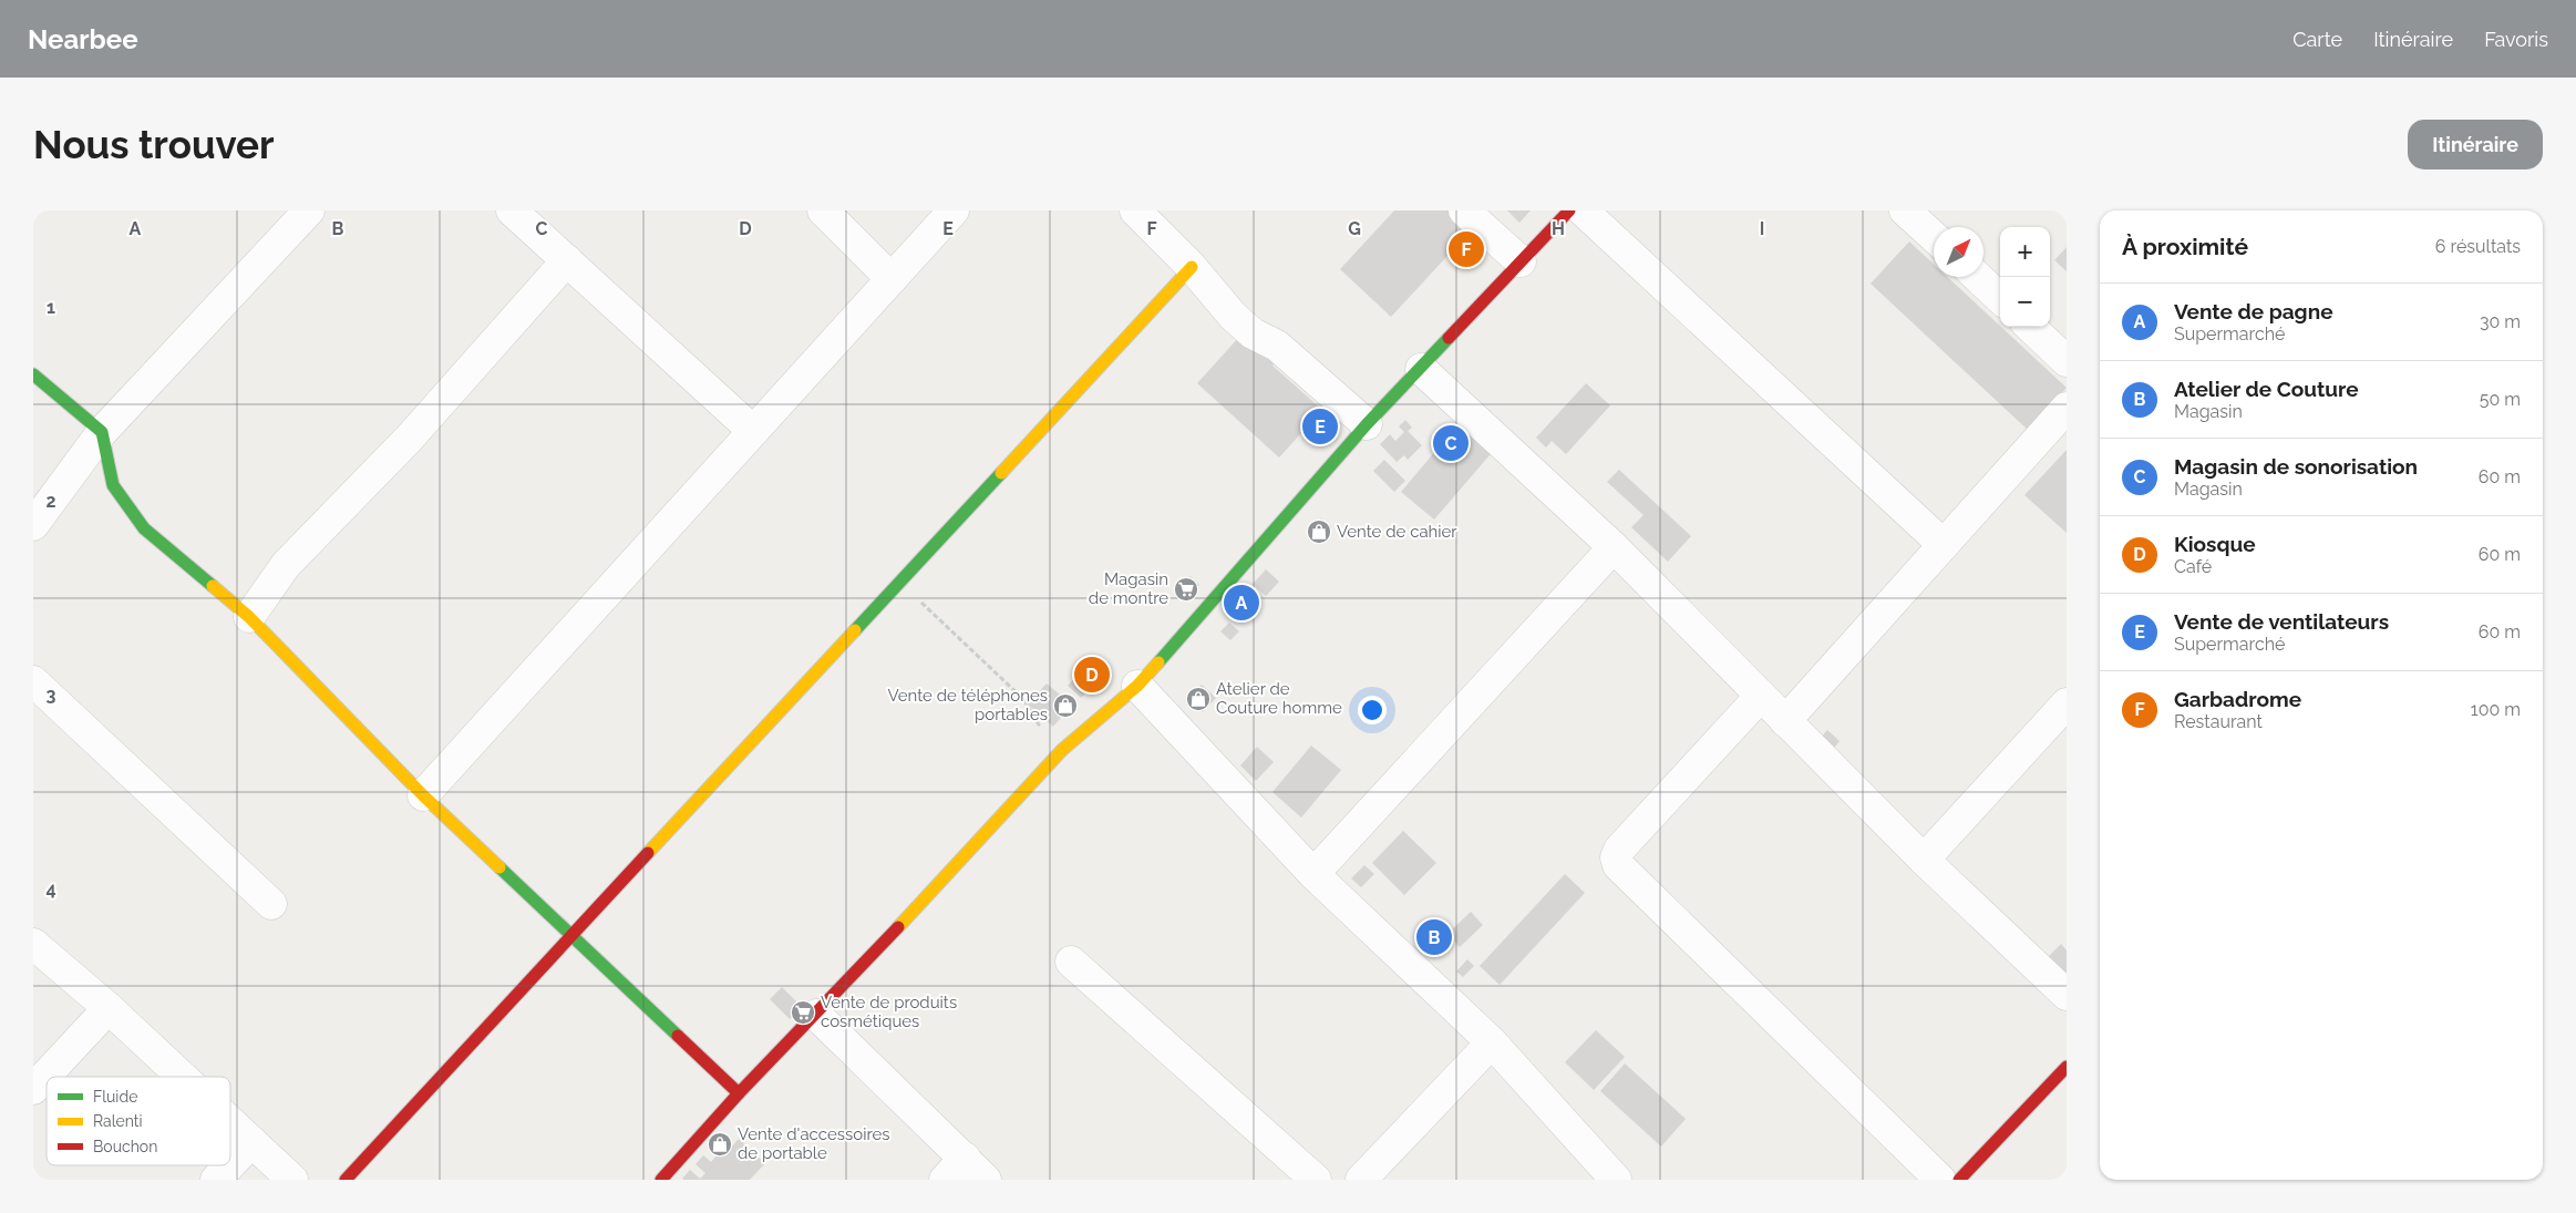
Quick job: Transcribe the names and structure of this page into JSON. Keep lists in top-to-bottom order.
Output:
{
  "places": {
    "shop": [
      "Vente de cahier",
      "Atelier de Couture homme",
      "Vente de téléphones portables",
      "Vente d'accessoires de portable"
    ],
    "supermarket": ["Magasin de montre", "Vente de produits cosmétiques"]
  },
  "legend": ["Fluide", "Ralenti", "Bouchon"],
  "north": "top right",
  "page": {
    "header": "Nearbee",
    "nav": ["Carte", "Itinéraire", "Favoris"],
    "buttons": "Itinéraire",
    "title": "Nous trouver",
    "heading": ["À proximité", "6 résultats"],
    "map_buttons": ["+", "−"],
    "pins": [
      "F",
      "E",
      "C",
      "A",
      "D",
      "B"
    ],
    "list": [
      {
        "mark": "A",
        "name": "Vente de pagne",
        "note": "Supermarché",
        "value": "30 m"
      },
      {
        "mark": "B",
        "name": "Atelier de Couture",
        "note": "Magasin",
        "value": "50 m"
      },
      {
        "mark": "C",
        "name": "Magasin de sonorisation",
        "note": "Magasin",
        "value": "60 m"
      },
      {
        "mark": "D",
        "name": "Kiosque",
        "note": "Café",
        "value": "60 m"
      },
      {
        "mark": "E",
        "name": "Vente de ventilateurs",
        "note": "Supermarché",
        "value": "60 m"
      },
      {
        "mark": "F",
        "name": "Garbadrome",
        "note": "Restaurant",
        "value": "100 m"
      }
    ]
  },
  "grid": {
    "columns": [
      "A",
      "B",
      "C",
      "D",
      "E",
      "F",
      "G",
      "H",
      "I"
    ],
    "rows": [
      "1",
      "2",
      "3",
      "4"
    ]
  }
}
